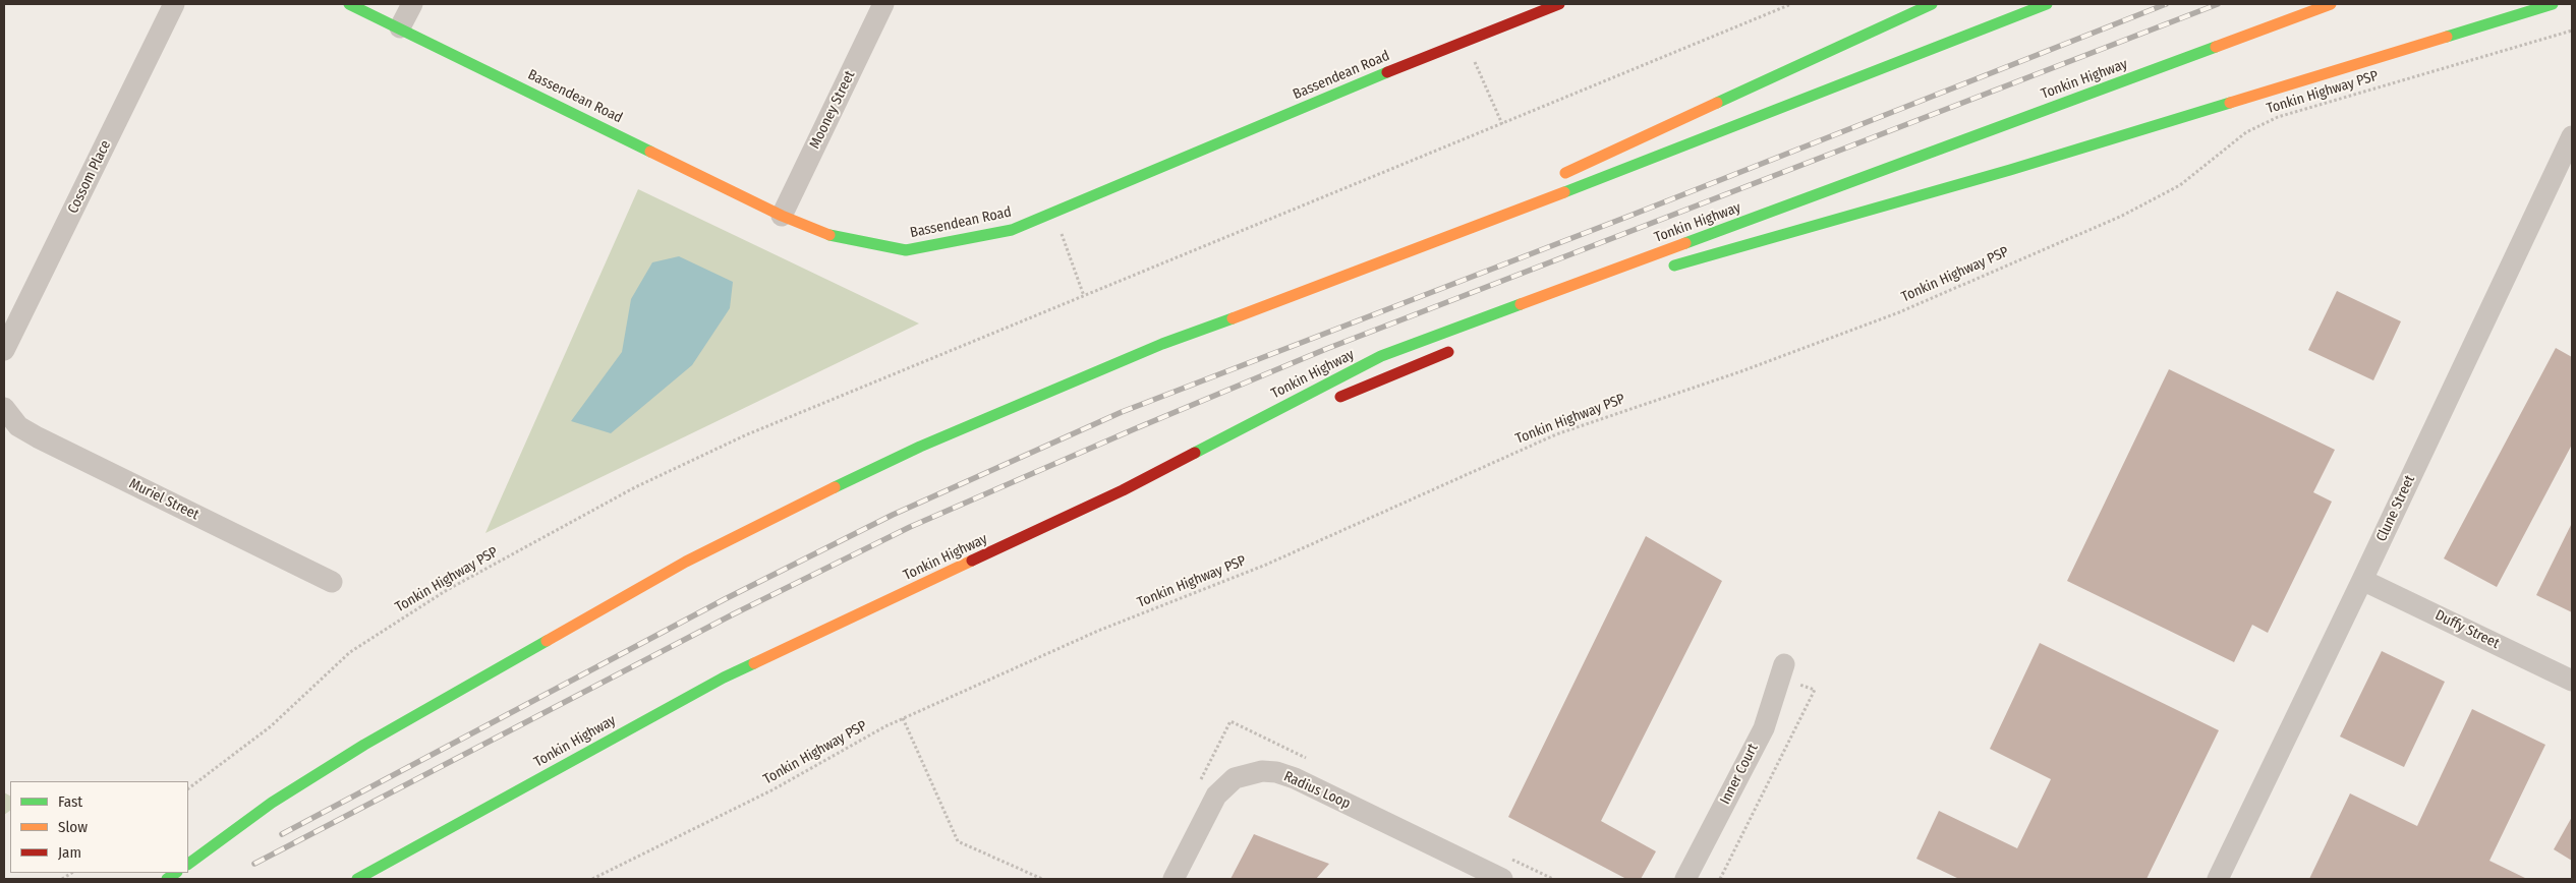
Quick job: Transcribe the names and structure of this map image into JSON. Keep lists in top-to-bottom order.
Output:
{
  "streets": {
    "main road": ["Bassendean Road", "Tonkin Highway"],
    "street": [
      "Mooney Street",
      "Cossom Place",
      "Muriel Street",
      "Clune Street",
      "Duffy Street",
      "Inner Court",
      "Radius Loop"
    ],
    "path": ["Tonkin Highway PSP"]
  },
  "crossings": [
    ["Bassendean Road", "Mooney Street"],
    ["Clune Street", "Duffy Street"]
  ],
  "legend": ["Fast", "Slow", "Jam"]
}
